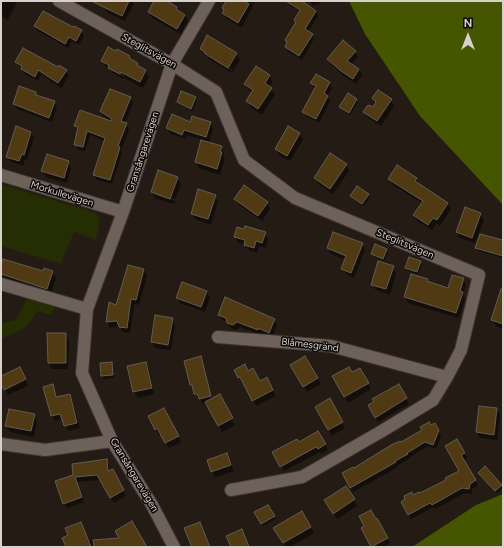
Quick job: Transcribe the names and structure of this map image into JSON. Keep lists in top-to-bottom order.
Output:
{
  "streets": {
    "street": [
      "Steglitsvägen",
      "Gransångarevägen",
      "Morkullevägen",
      "Blåmesgränd"
    ]
  },
  "crossings": [
    ["Steglitsvägen", "Gransångarevägen"],
    ["Steglitsvägen", "Blåmesgränd"],
    ["Gransångarevägen", "Morkullevägen"]
  ],
  "north": "top"
}
